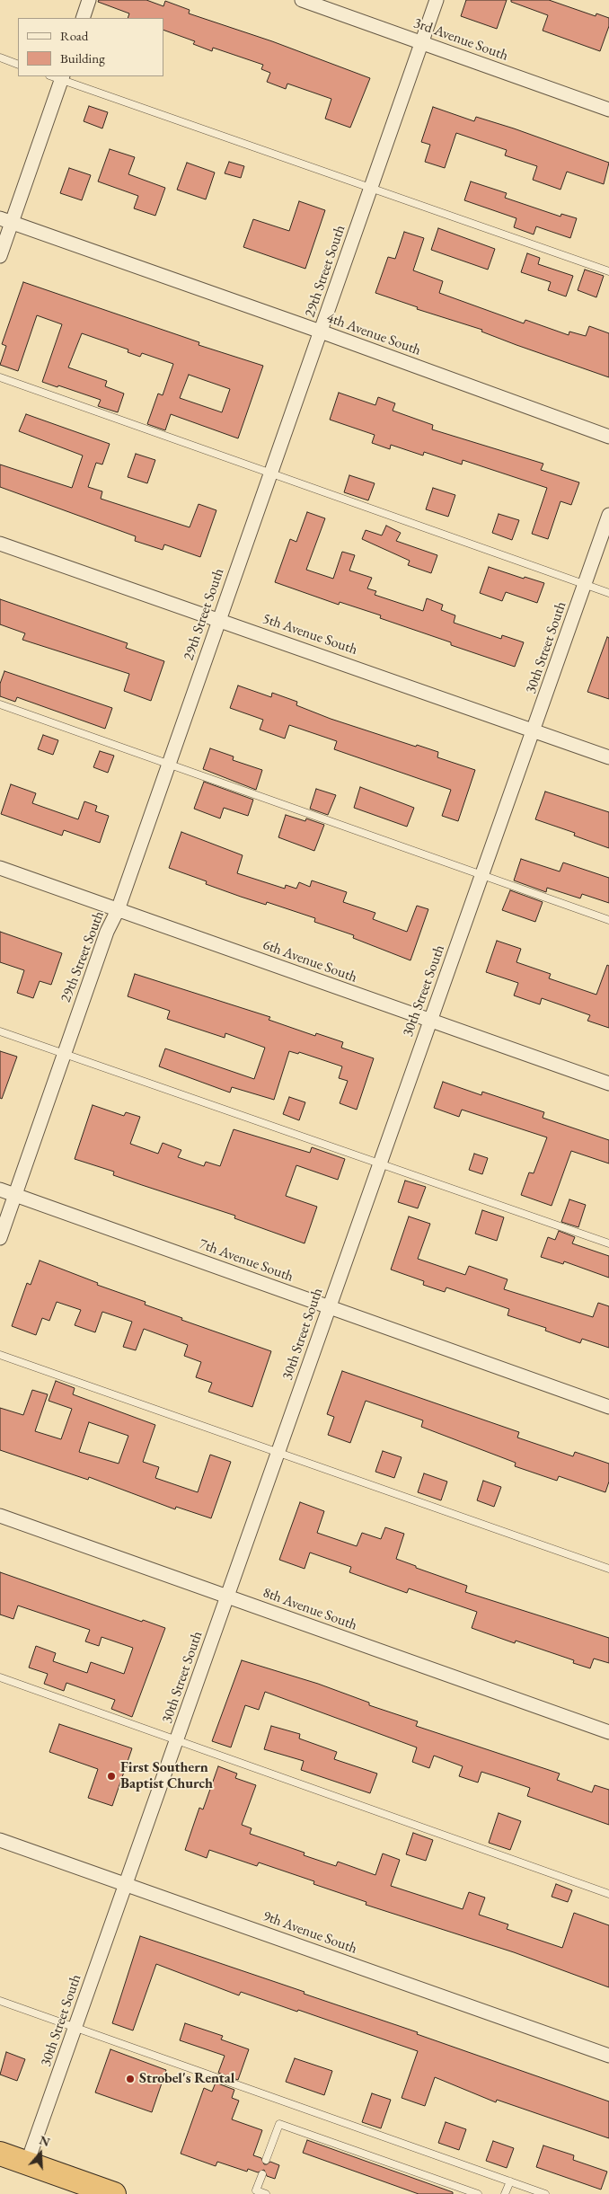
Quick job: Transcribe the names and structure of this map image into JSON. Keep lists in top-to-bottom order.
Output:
{
  "streets": {
    "street": [
      "3rd Avenue South",
      "29th Street South",
      "4th Avenue South",
      "5th Avenue South",
      "30th Street South",
      "6th Avenue South",
      "7th Avenue South",
      "8th Avenue South",
      "9th Avenue South"
    ]
  },
  "crossings": [
    ["3rd Avenue South", "29th Street South"],
    ["29th Street South", "4th Avenue South"],
    ["29th Street South", "5th Avenue South"],
    ["29th Street South", "6th Avenue South"],
    ["29th Street South", "7th Avenue South"],
    ["5th Avenue South", "30th Street South"],
    ["30th Street South", "6th Avenue South"],
    ["30th Street South", "7th Avenue South"],
    ["30th Street South", "8th Avenue South"],
    ["30th Street South", "9th Avenue South"]
  ],
  "places": ["First Southern Baptist Church", "Strobel's Rental"],
  "legend": ["Road", "Building"],
  "north": "top"
}
